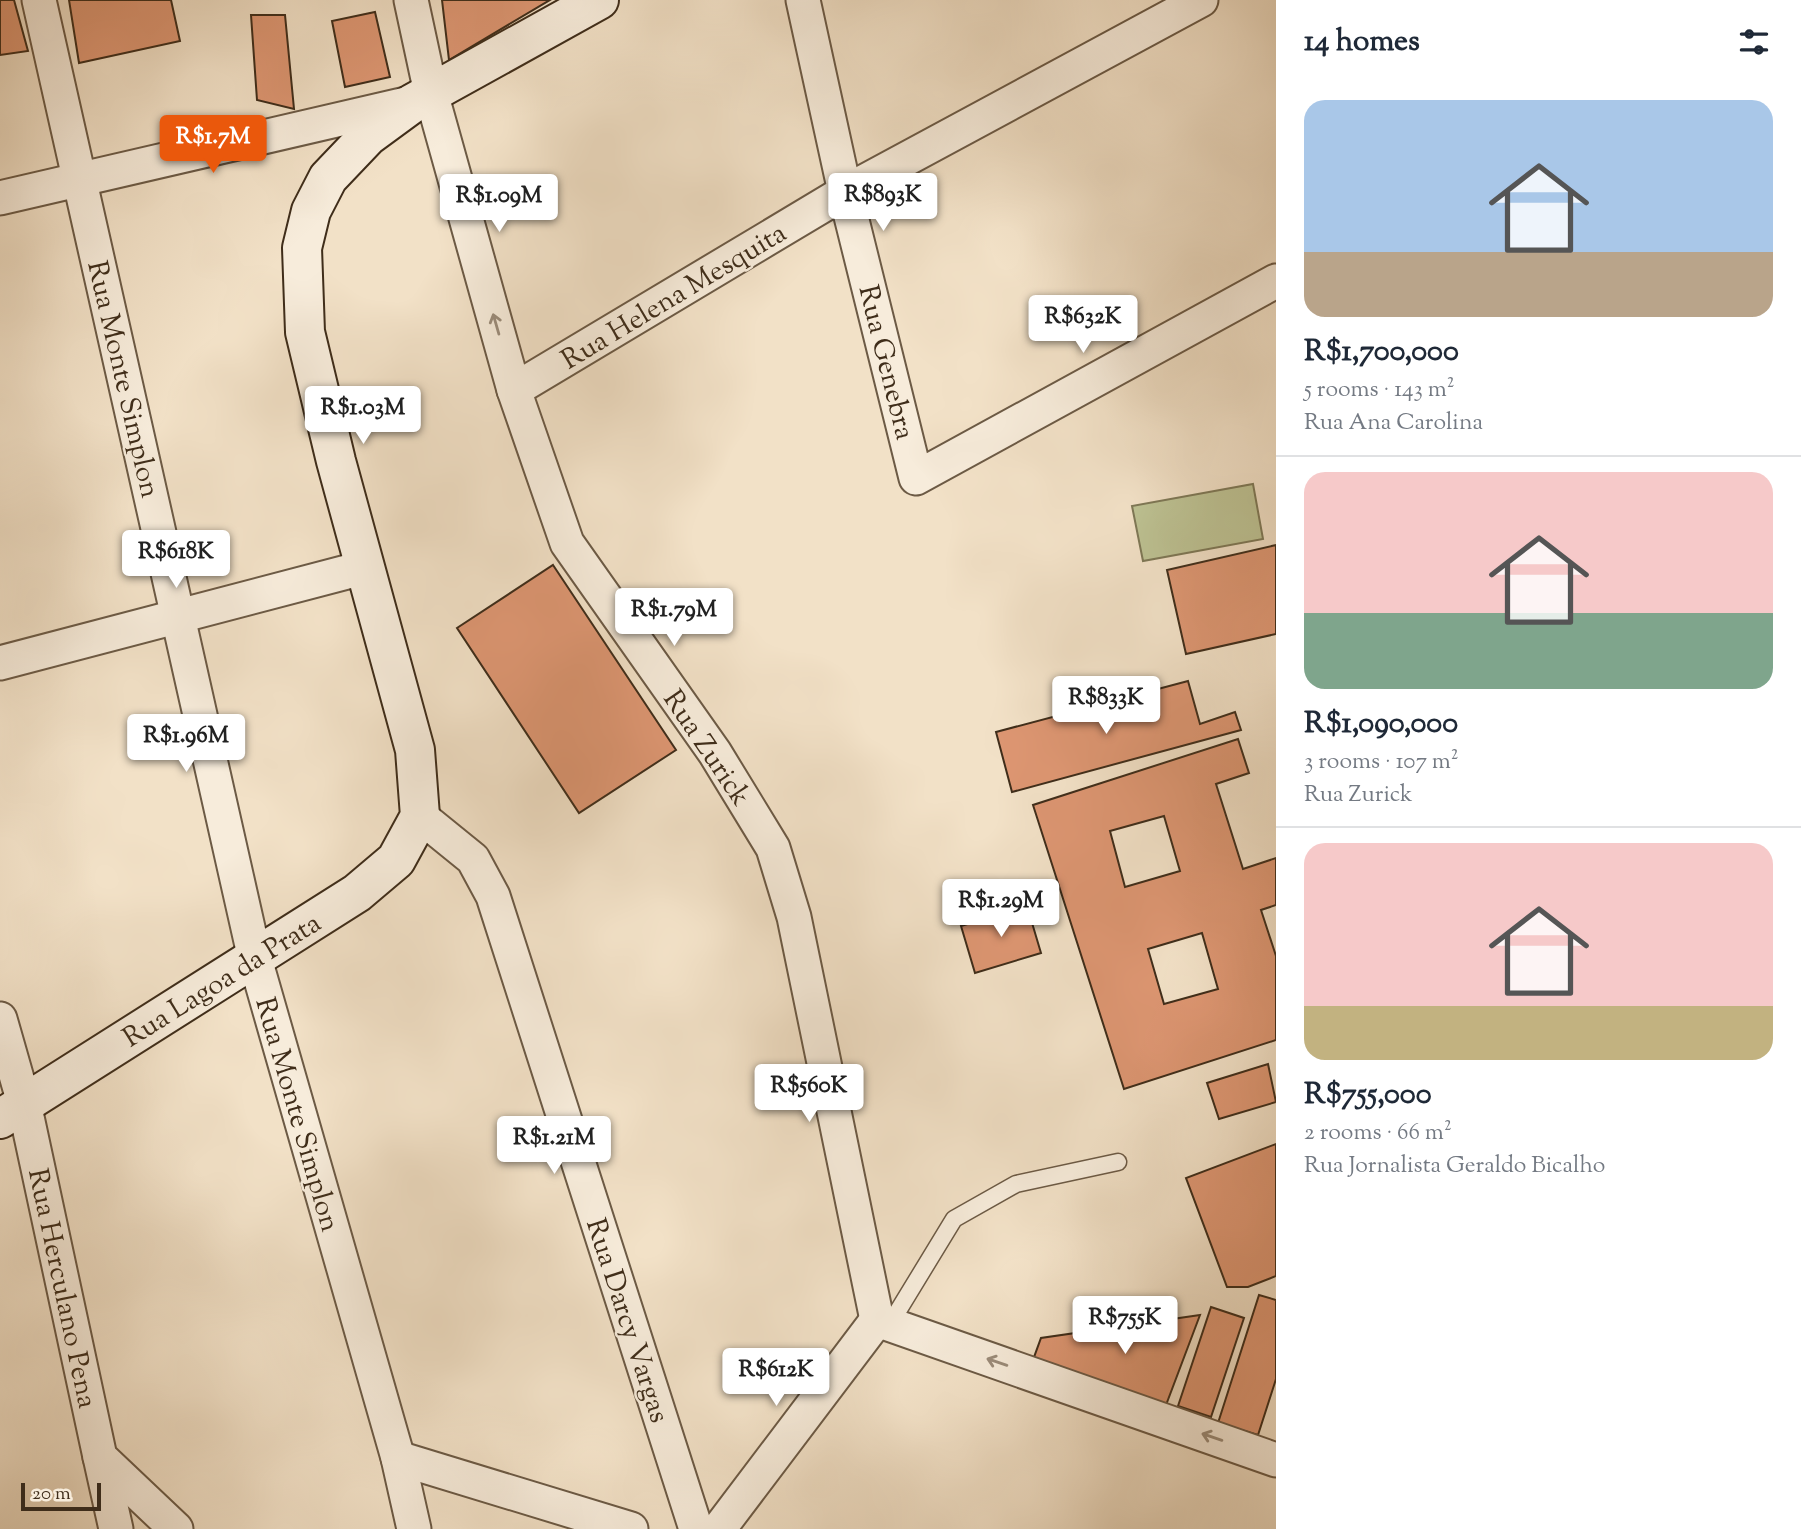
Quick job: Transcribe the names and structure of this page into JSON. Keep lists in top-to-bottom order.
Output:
{
  "streets": {
    "street": [
      "Rua Helena Mesquita",
      "Rua Genebra",
      "Rua Monte Simplon",
      "Rua Zurick",
      "Rua Lagoa da Prata",
      "Rua Herculano Pena",
      "Rua Darcy Vargas"
    ]
  },
  "crossings": [
    ["Rua Helena Mesquita", "Rua Genebra"],
    ["Rua Helena Mesquita", "Rua Zurick"],
    ["Rua Monte Simplon", "Rua Lagoa da Prata"],
    ["Rua Lagoa da Prata", "Rua Herculano Pena"],
    ["Rua Lagoa da Prata", "Rua Darcy Vargas"]
  ],
  "scale_bar": "20 m",
  "page": {
    "heading": "14 homes",
    "list": [
      {
        "name": "R$1,700,000",
        "note": "5 rooms · 143 m² · Rua Ana Carolina"
      },
      {
        "name": "R$1,090,000",
        "note": "3 rooms · 107 m² · Rua Zurick"
      },
      {
        "name": "R$755,000",
        "note": "2 rooms · 66 m² · Rua Jornalista Geraldo Bicalho"
      }
    ],
    "price": [
      "R$1.7M",
      "R$893K",
      "R$1.09M",
      "R$632K",
      "R$1.03M",
      "R$618K",
      "R$1.79M",
      "R$833K",
      "R$1.96M",
      "R$1.29M",
      "R$560K",
      "R$1.21M",
      "R$755K",
      "R$612K"
    ],
    "scale": "20 m"
  }
}
